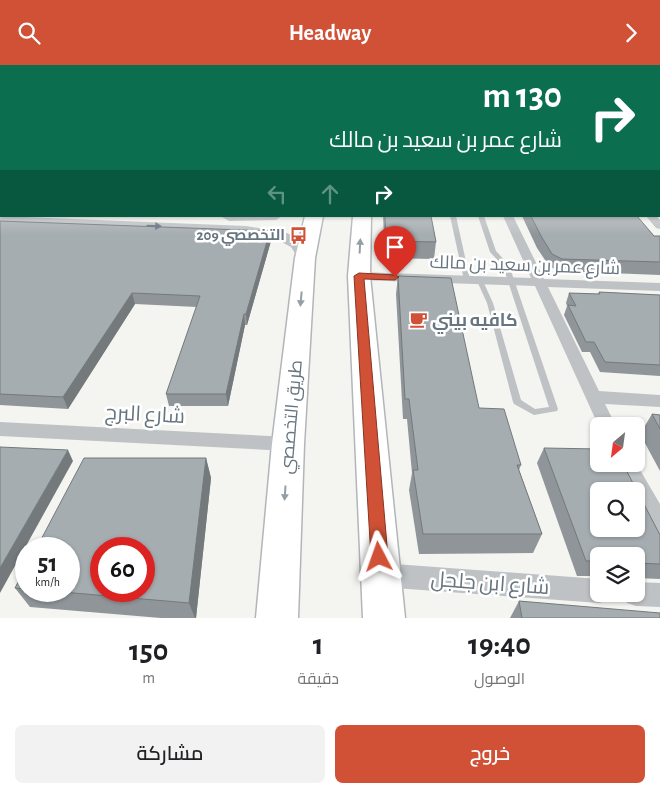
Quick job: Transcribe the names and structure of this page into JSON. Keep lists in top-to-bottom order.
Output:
{
  "streets": {
    "main road": ["طريق التخصصي"],
    "street": ["شارع عمر بن سعيد بن مالك", "شارع البرج", "شارع ابن جلجل"]
  },
  "crossings": [
    ["شارع البرج", "طريق التخصصي"]
  ],
  "places": {
    "bus stop": ["التخصصي 209"],
    "cafe": ["كافيه بيني"]
  },
  "north": "bottom left",
  "page": {
    "header": "Headway",
    "turn": ["130 m", "شارع عمر بن سعيد بن مالك"],
    "speed": "51 km/h",
    "limit": "60",
    "eta": [
      "19:40",
      "الوصول",
      "1",
      "دقيقة",
      "150",
      "m"
    ],
    "buttons": ["خروج", "مشاركة"]
  }
}
